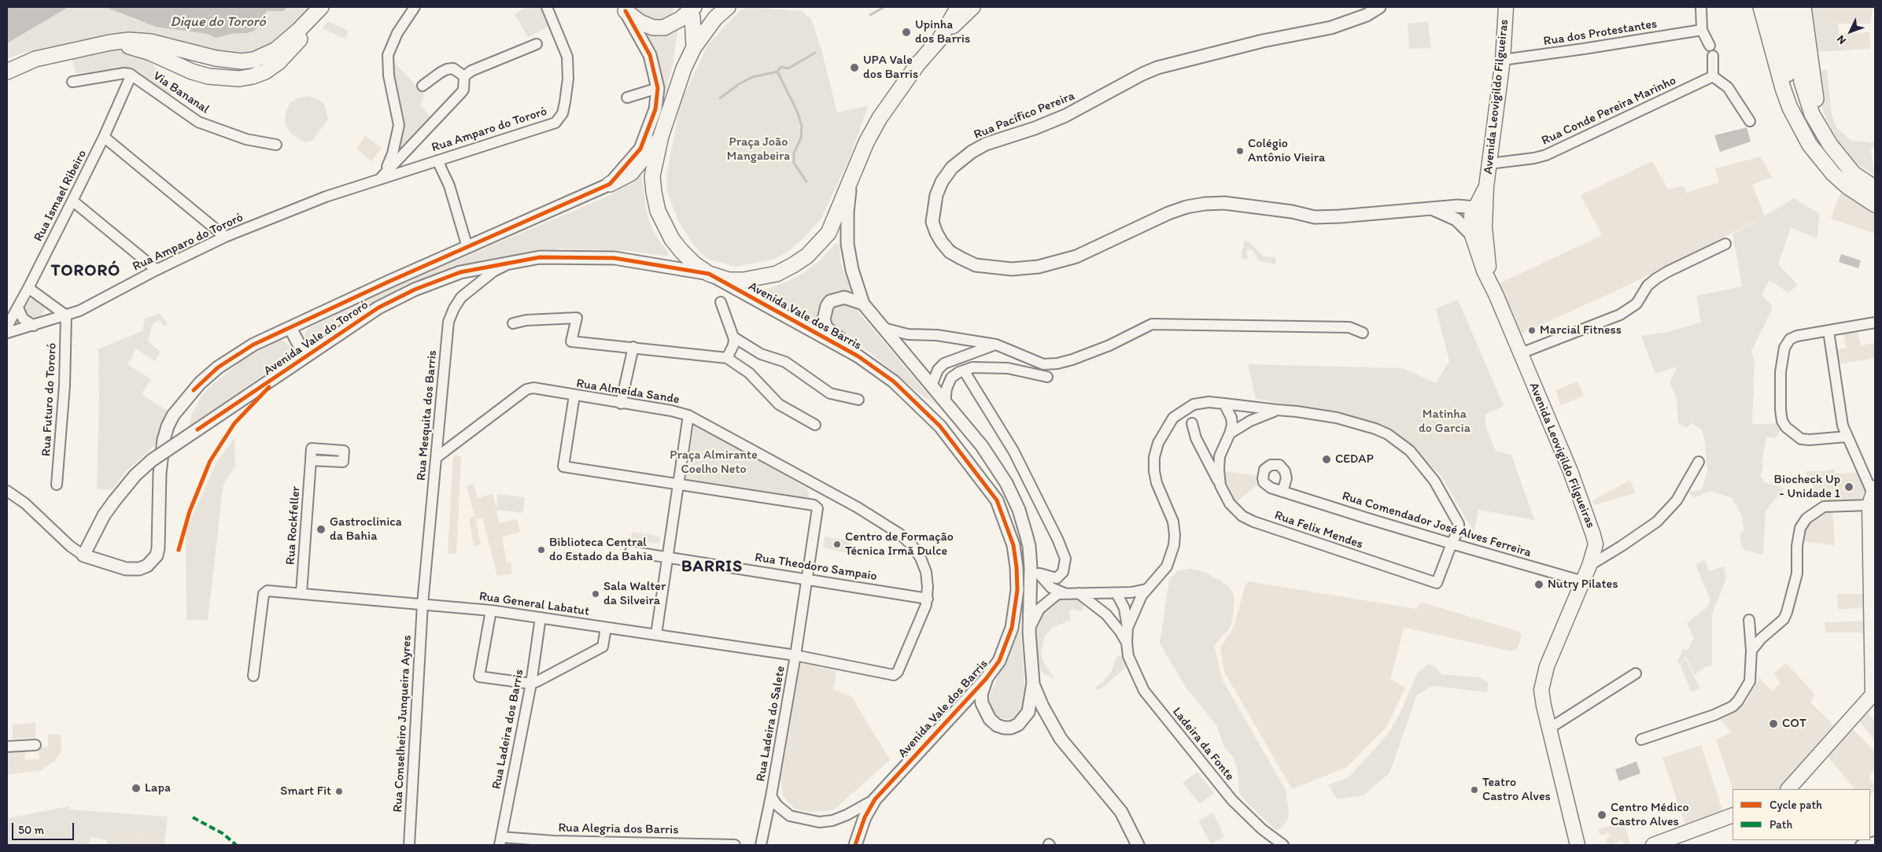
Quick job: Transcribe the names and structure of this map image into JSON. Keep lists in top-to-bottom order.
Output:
{
  "streets": {
    "main road": ["Avenida Leovigildo Filgueiras"],
    "street": [
      "Rua dos Protestantes",
      "Via Bananal",
      "Rua Conde Pereira Marinho",
      "Rua Pacífico Pereira",
      "Rua Amparo do Tororó",
      "Rua Ismael Ribeiro",
      "Avenida Vale dos Barris",
      "Avenida Vale do Tororó",
      "Rua Almeida Sande",
      "Rua Futuro do Tororó",
      "Rua Mesquita dos Barris",
      "Rua Comendador José Alves Ferreira",
      "Rua Rockfeller",
      "Rua Felix Mendes",
      "Rua Theodoro Sampaio",
      "Rua General Labatut",
      "Rua Conselheiro Junqueira Ayres",
      "Rua Ladeira do Salete",
      "Rua Ladeira dos Barris",
      "Ladeira da Fonte",
      "Rua Alegria dos Barris"
    ]
  },
  "crossings": [
    ["Rua dos Protestantes", "Avenida Leovigildo Filgueiras"],
    ["Via Bananal", "Rua Ismael Ribeiro"],
    ["Avenida Leovigildo Filgueiras", "Rua Conde Pereira Marinho"],
    ["Avenida Leovigildo Filgueiras", "Rua Pacífico Pereira"],
    ["Avenida Leovigildo Filgueiras", "Rua Comendador José Alves Ferreira"],
    ["Rua Amparo do Tororó", "Rua Ismael Ribeiro"],
    ["Rua Amparo do Tororó", "Rua Futuro do Tororó"],
    ["Avenida Vale dos Barris", "Avenida Vale do Tororó"],
    ["Avenida Vale dos Barris", "Rua Ladeira do Salete"],
    ["Avenida Vale do Tororó", "Rua Mesquita dos Barris"],
    ["Rua Almeida Sande", "Rua Mesquita dos Barris"],
    ["Rua Almeida Sande", "Rua Theodoro Sampaio"],
    ["Rua Almeida Sande", "Rua General Labatut"],
    ["Rua Mesquita dos Barris", "Rua General Labatut"],
    ["Rua Mesquita dos Barris", "Rua Conselheiro Junqueira Ayres"],
    ["Rua Comendador José Alves Ferreira", "Rua Felix Mendes"],
    ["Rua Rockfeller", "Rua General Labatut"],
    ["Rua Theodoro Sampaio", "Rua General Labatut"],
    ["Rua Theodoro Sampaio", "Rua Ladeira do Salete"],
    ["Rua General Labatut", "Rua Conselheiro Junqueira Ayres"],
    ["Rua General Labatut", "Rua Ladeira do Salete"],
    ["Rua General Labatut", "Rua Ladeira dos Barris"],
    ["Rua Ladeira dos Barris", "Rua Alegria dos Barris"]
  ],
  "districts": ["TORORÓ", "BARRIS"],
  "water": ["Dique do Tororó"],
  "parks": ["Praça João Mangabeira", "Matinha do Garcia", "Praça Almirante Coelho Neto"],
  "places": [
    "Upinha dos Barris",
    "UPA Vale dos Barris",
    "Colégio Antônio Vieira",
    "Marcial Fitness",
    "CEDAP",
    "Biocheck Up - Unidade 1",
    "Gastroclinica da Bahia",
    "Centro de Formação Técnica Irmã Dulce",
    "Biblioteca Central do Estado da Bahia",
    "Nutry Pilates",
    "Sala Walter da Silveira",
    "COT",
    "Lapa",
    "Teatro Castro Alves",
    "Smart Fit",
    "Centro Médico Castro Alves"
  ],
  "legend": ["Cycle path", "Path"],
  "scale_bar": "50 m",
  "north": "bottom left"
}
